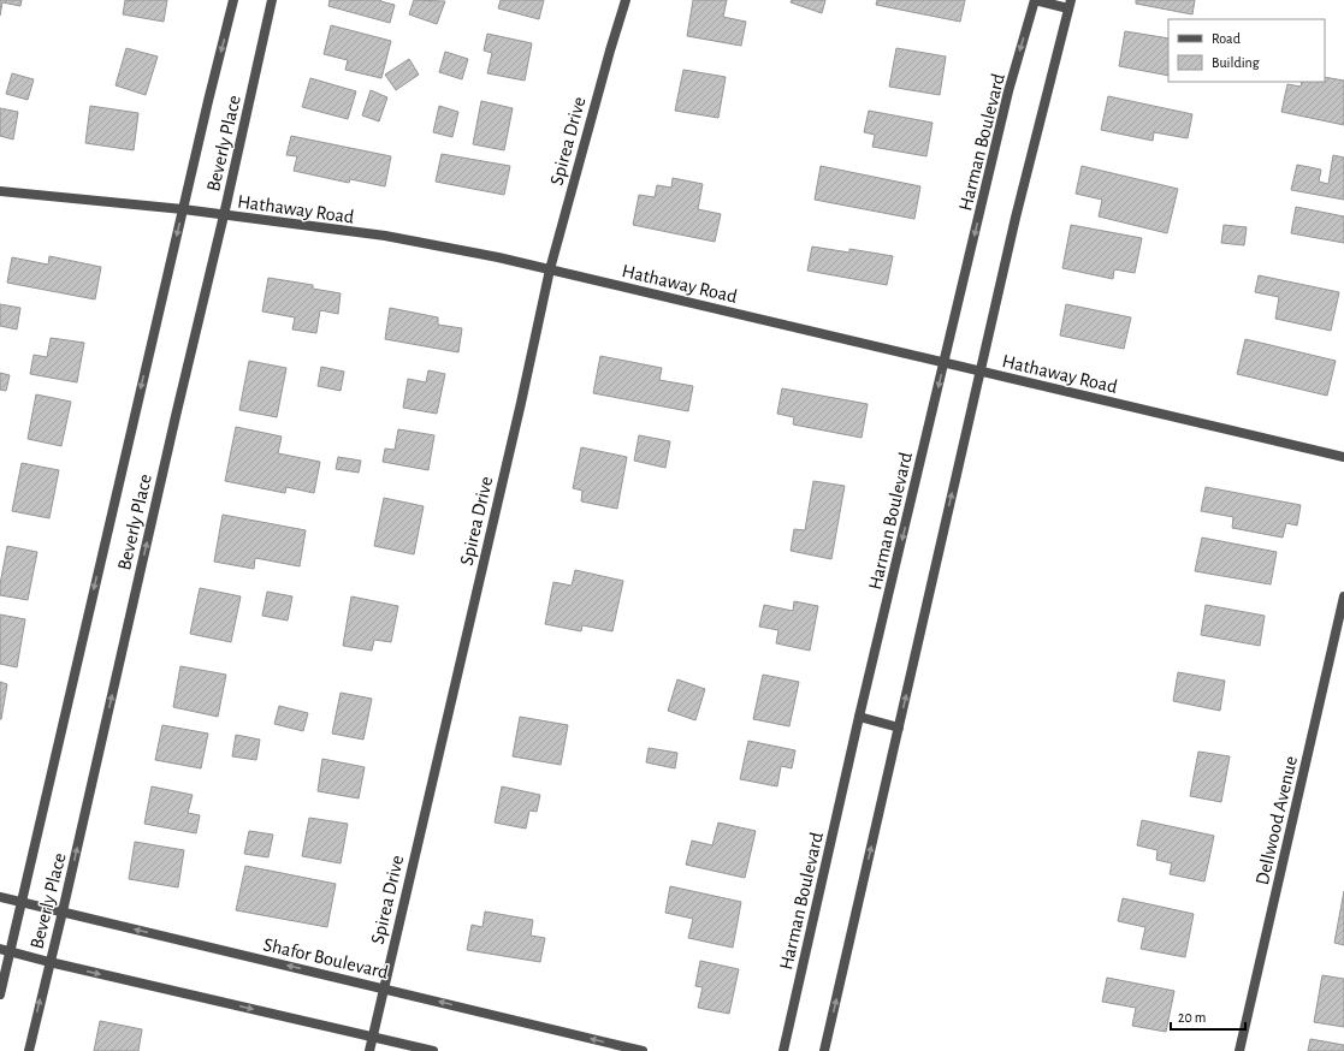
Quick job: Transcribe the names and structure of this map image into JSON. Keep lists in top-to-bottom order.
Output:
{
  "streets": {
    "street": [
      "Spirea Drive",
      "Harman Boulevard",
      "Beverly Place",
      "Hathaway Road",
      "Dellwood Avenue",
      "Shafor Boulevard"
    ]
  },
  "crossings": [
    ["Spirea Drive", "Hathaway Road"],
    ["Spirea Drive", "Shafor Boulevard"],
    ["Harman Boulevard", "Hathaway Road"],
    ["Beverly Place", "Hathaway Road"],
    ["Beverly Place", "Shafor Boulevard"]
  ],
  "legend": ["Road", "Building"],
  "scale_bar": "20 m"
}
